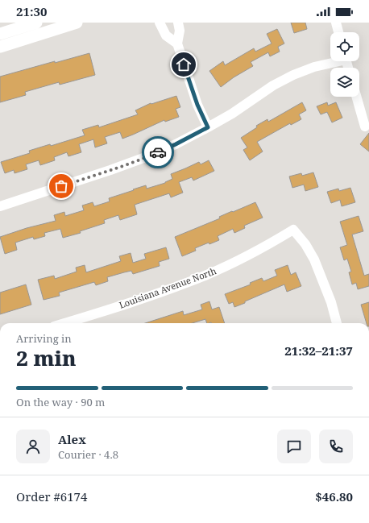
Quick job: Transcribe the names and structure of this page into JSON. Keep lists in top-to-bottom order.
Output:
{
  "streets": {
    "street": ["Louisiana Avenue North"]
  },
  "page": {
    "status": "21:30",
    "heading": ["2 min", "Arriving in", "21:32–21:37"],
    "panel": [
      "Alex",
      "Courier · 4.8",
      "Order #6174",
      "$46.80"
    ],
    "bar": "On the way · 90 m"
  }
}
